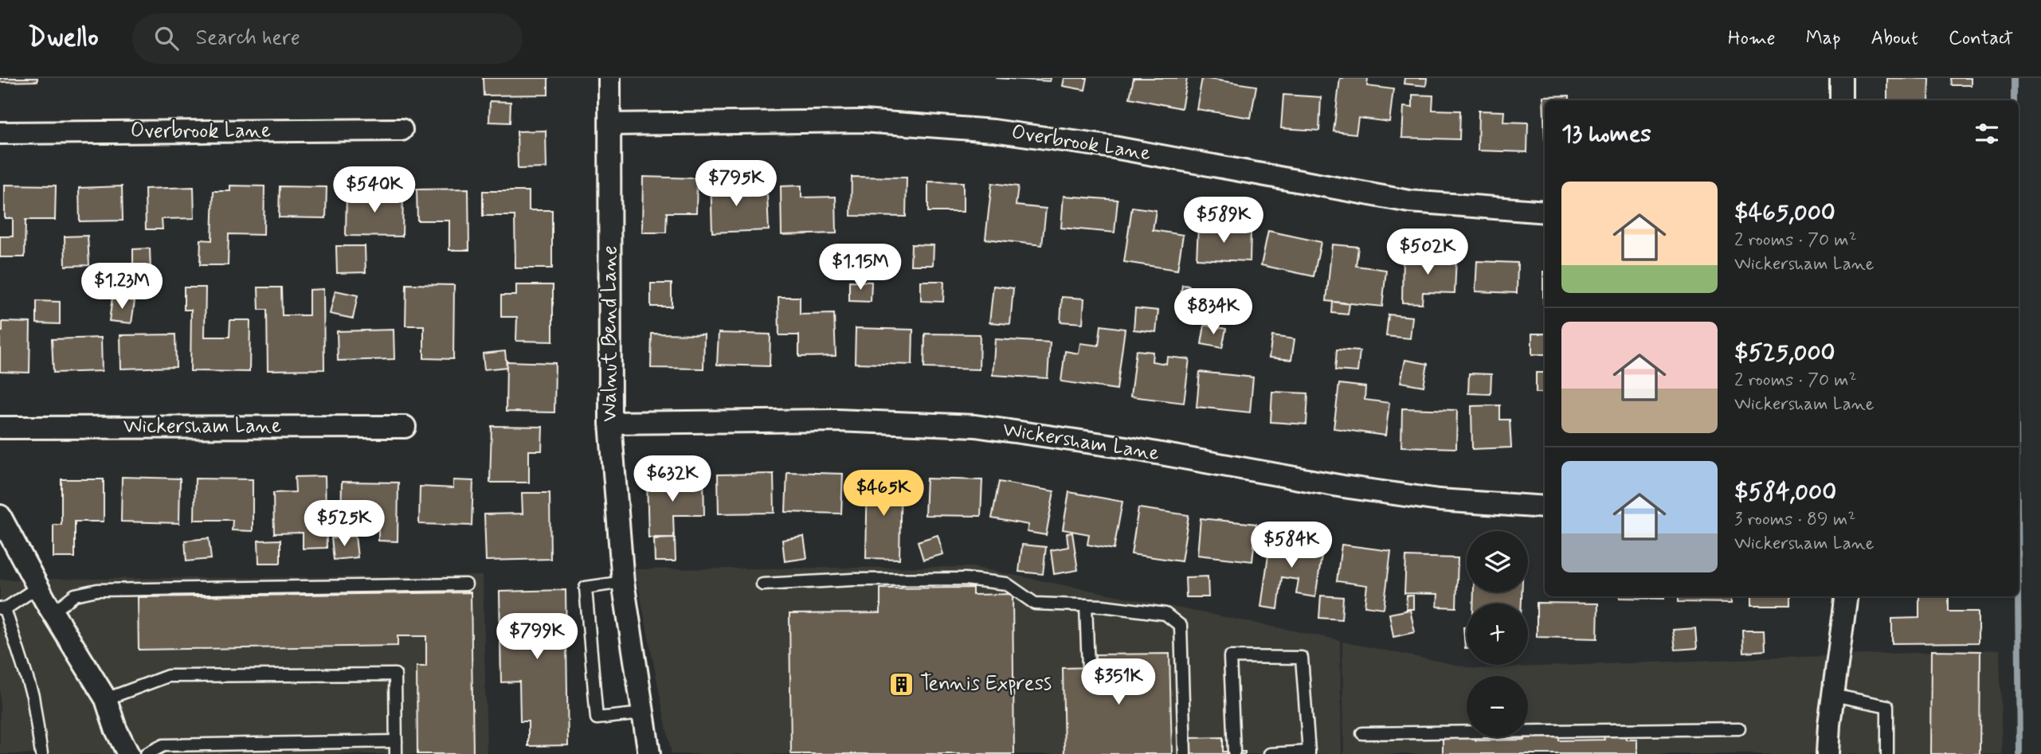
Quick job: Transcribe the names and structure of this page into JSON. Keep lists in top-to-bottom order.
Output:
{
  "streets": {
    "street": ["Overbrook Lane", "Walnut Bend Lane", "Wickersham Lane"]
  },
  "crossings": [
    ["Overbrook Lane", "Walnut Bend Lane"],
    ["Walnut Bend Lane", "Wickersham Lane"]
  ],
  "places": {
    "building": ["Tennis Express"]
  },
  "page": {
    "header": "Dwello",
    "search": "Search here",
    "nav": [
      "Home",
      "Map",
      "About",
      "Contact"
    ],
    "heading": "13 homes",
    "price": [
      "$795K",
      "$540K",
      "$589K",
      "$502K",
      "$1.15M",
      "$1.23M",
      "$834K",
      "$632K",
      "$465K",
      "$525K",
      "$584K",
      "$799K",
      "$351K"
    ],
    "list": [
      {
        "name": "$465,000",
        "note": "2 rooms · 70 m² · Wickersham Lane"
      },
      {
        "name": "$525,000",
        "note": "2 rooms · 70 m² · Wickersham Lane"
      },
      {
        "name": "$584,000",
        "note": "3 rooms · 89 m² · Wickersham Lane"
      }
    ],
    "map_buttons": ["+", "−"]
  }
}
